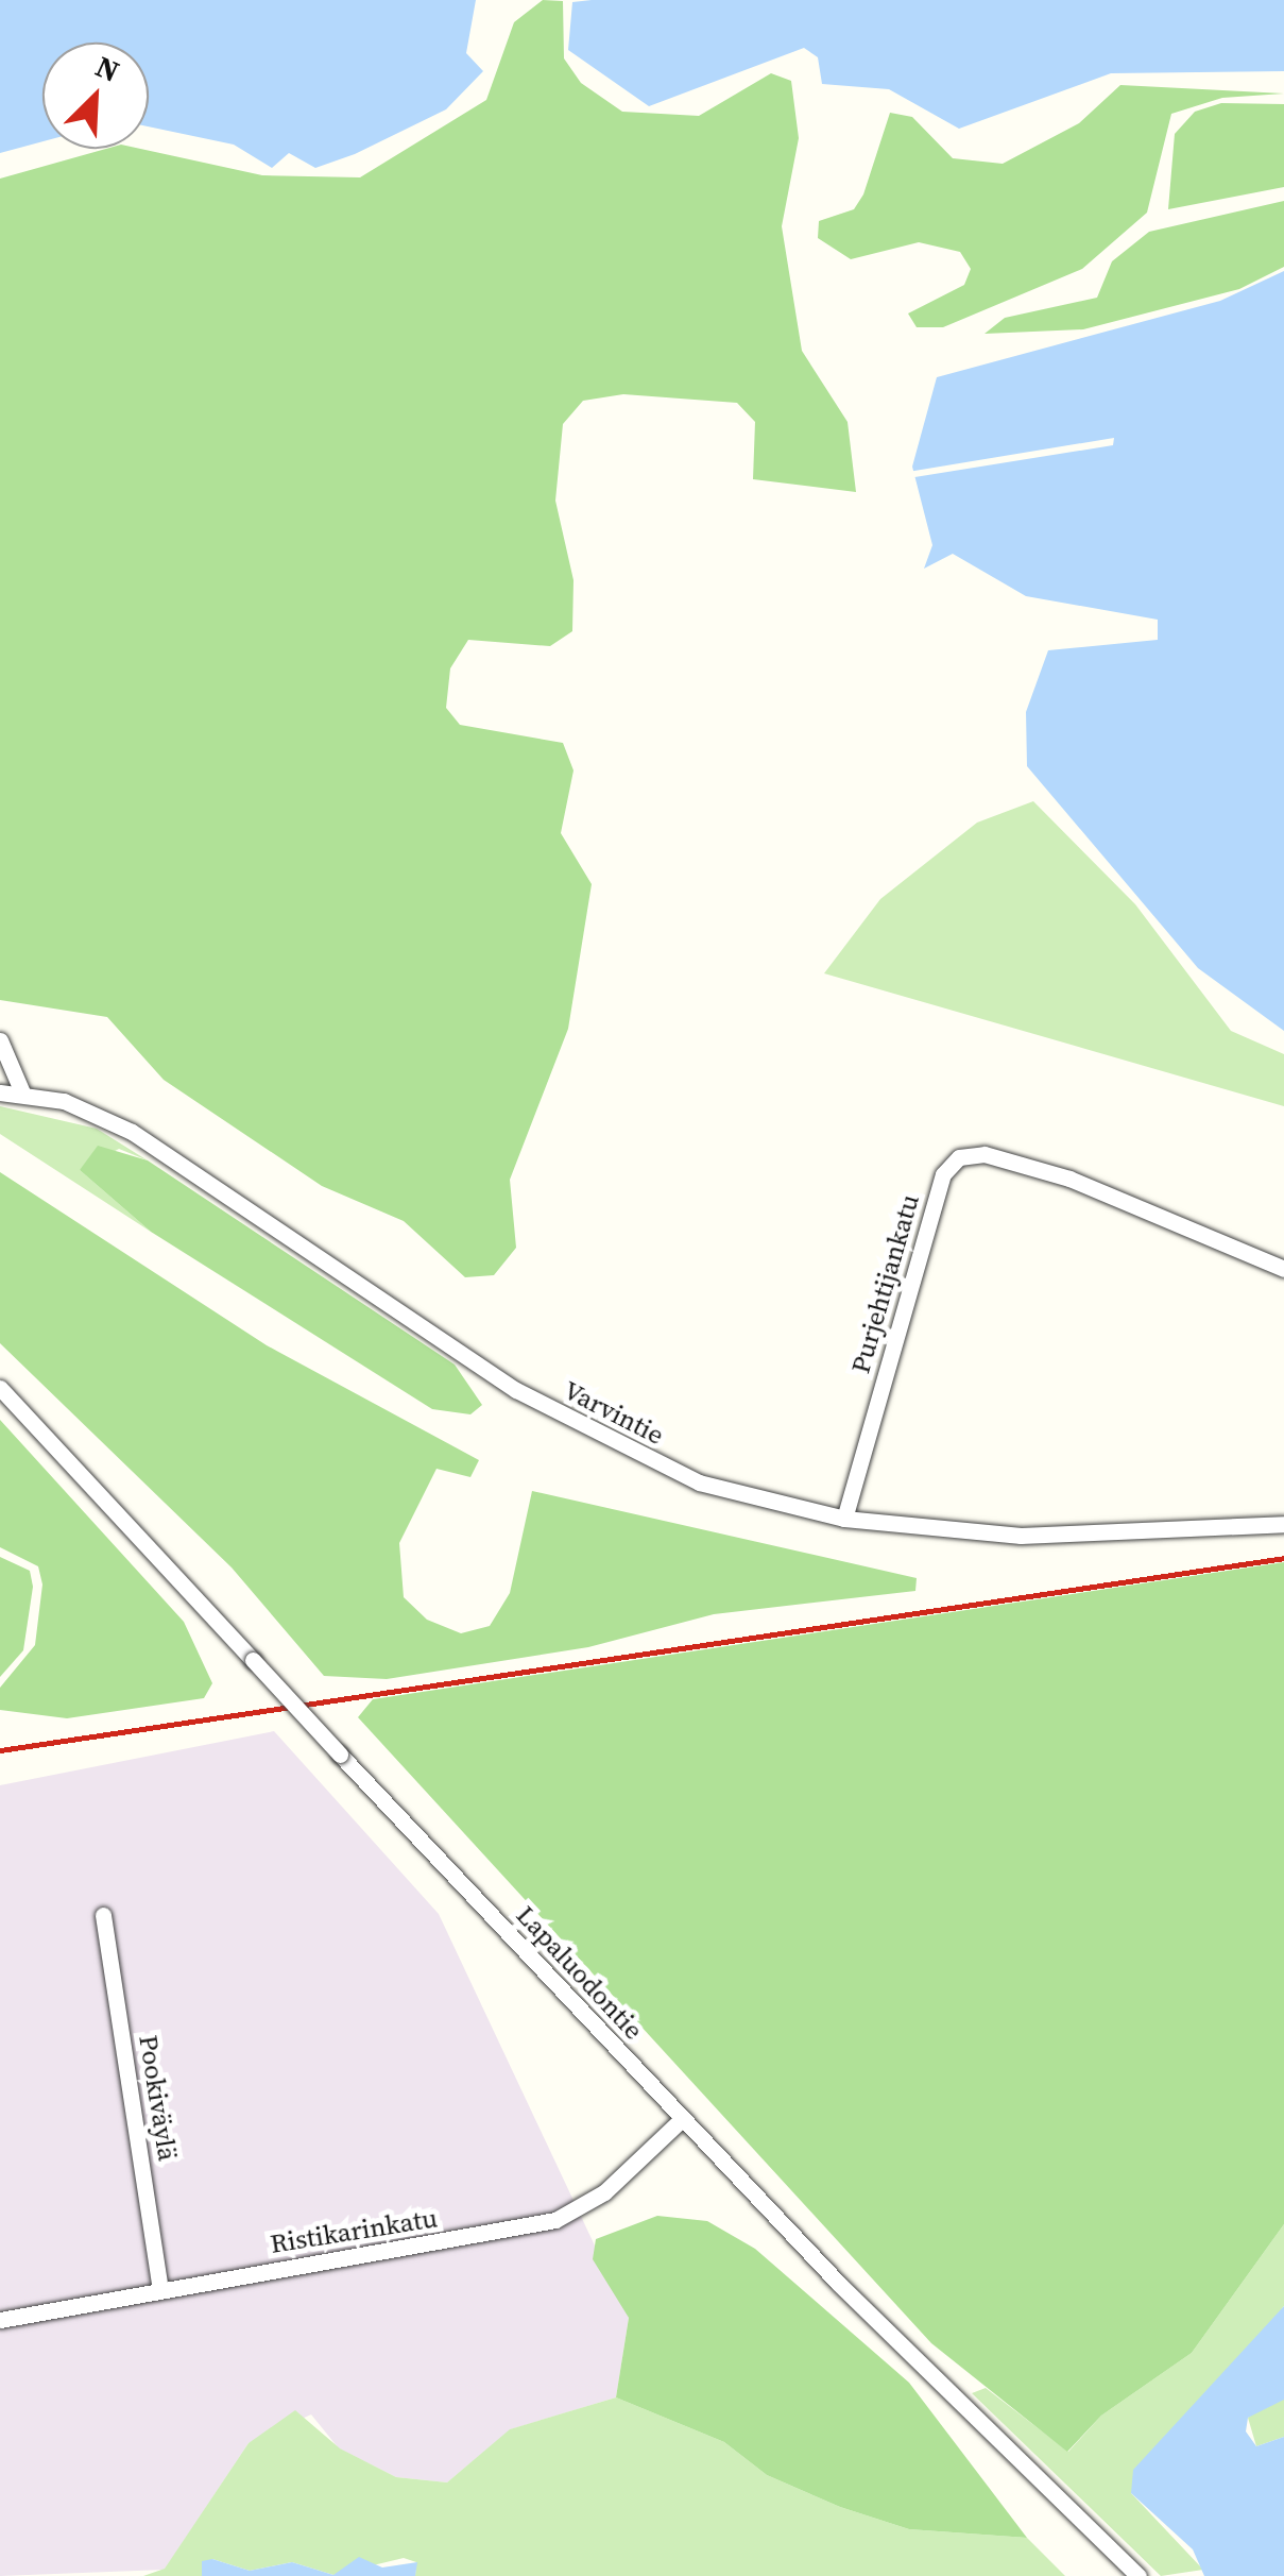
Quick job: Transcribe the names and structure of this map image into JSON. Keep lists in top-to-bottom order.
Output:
{
  "streets": {
    "street": [
      "Purjehtijankatu",
      "Varvintie",
      "Lapaluodontie",
      "Pookiväylä",
      "Ristikarinkatu"
    ]
  },
  "crossings": [
    ["Purjehtijankatu", "Varvintie"],
    ["Lapaluodontie", "Ristikarinkatu"],
    ["Pookiväylä", "Ristikarinkatu"]
  ],
  "north": "top right"
}
